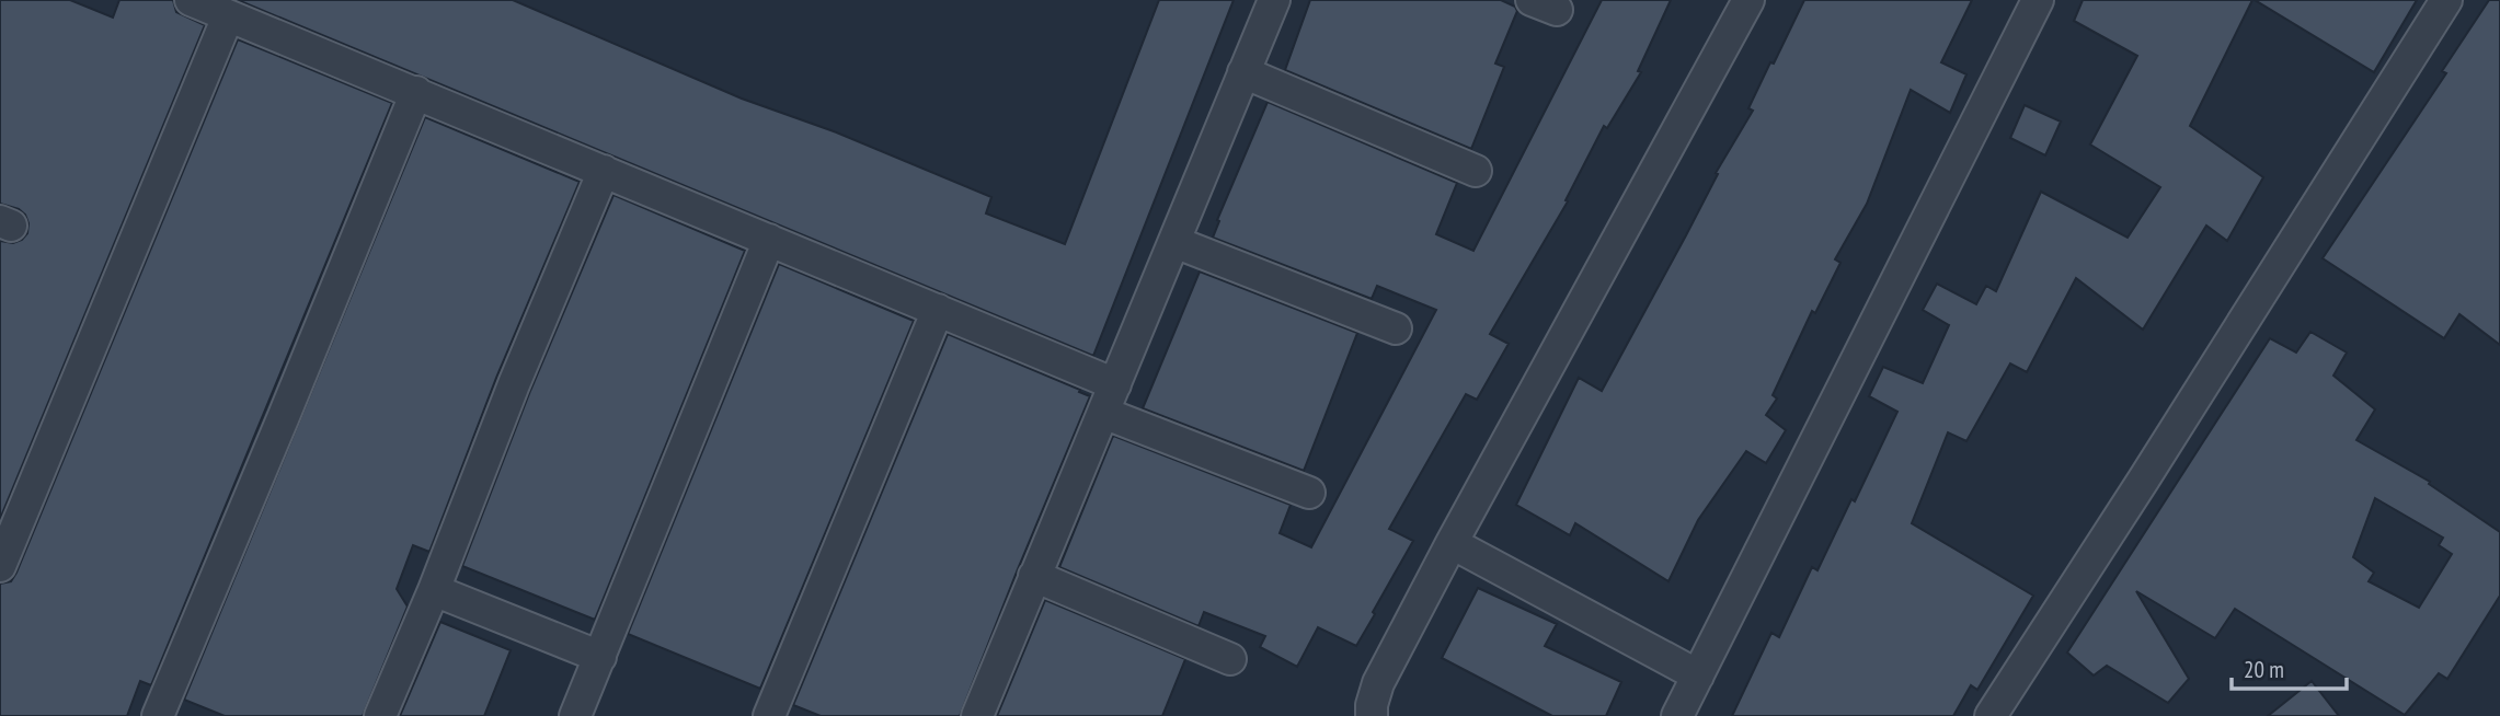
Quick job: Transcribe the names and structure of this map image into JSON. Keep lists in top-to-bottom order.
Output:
{
  "scale_bar": "20 m"
}
